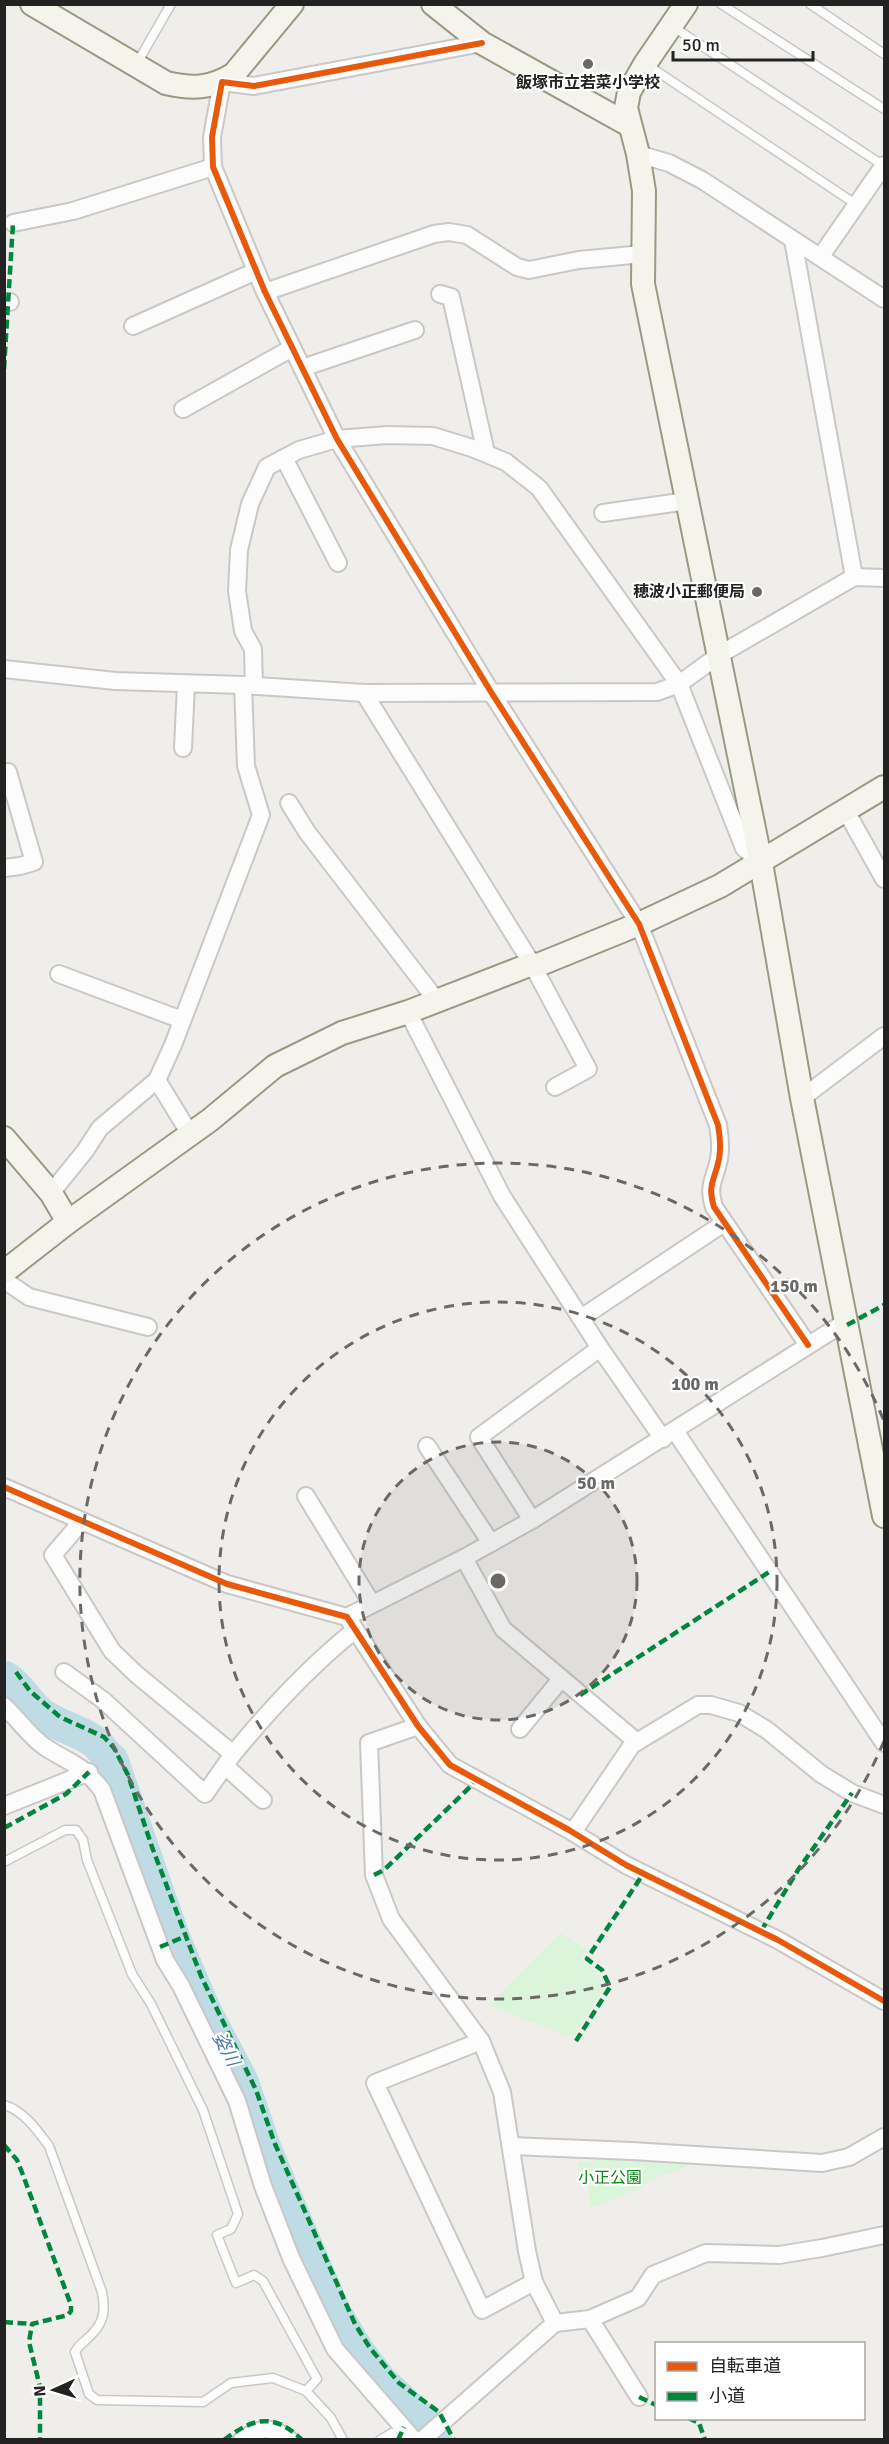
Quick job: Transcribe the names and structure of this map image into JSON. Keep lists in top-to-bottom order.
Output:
{
  "water": ["姿川"],
  "parks": ["小正公園"],
  "places": ["飯塚市立若菜小学校", "穂波小正郵便局"],
  "legend": ["自転車道", "小道"],
  "scale_bar": "50 m",
  "north": "left",
  "rings": ["150 m", "100 m", "50 m"]
}
